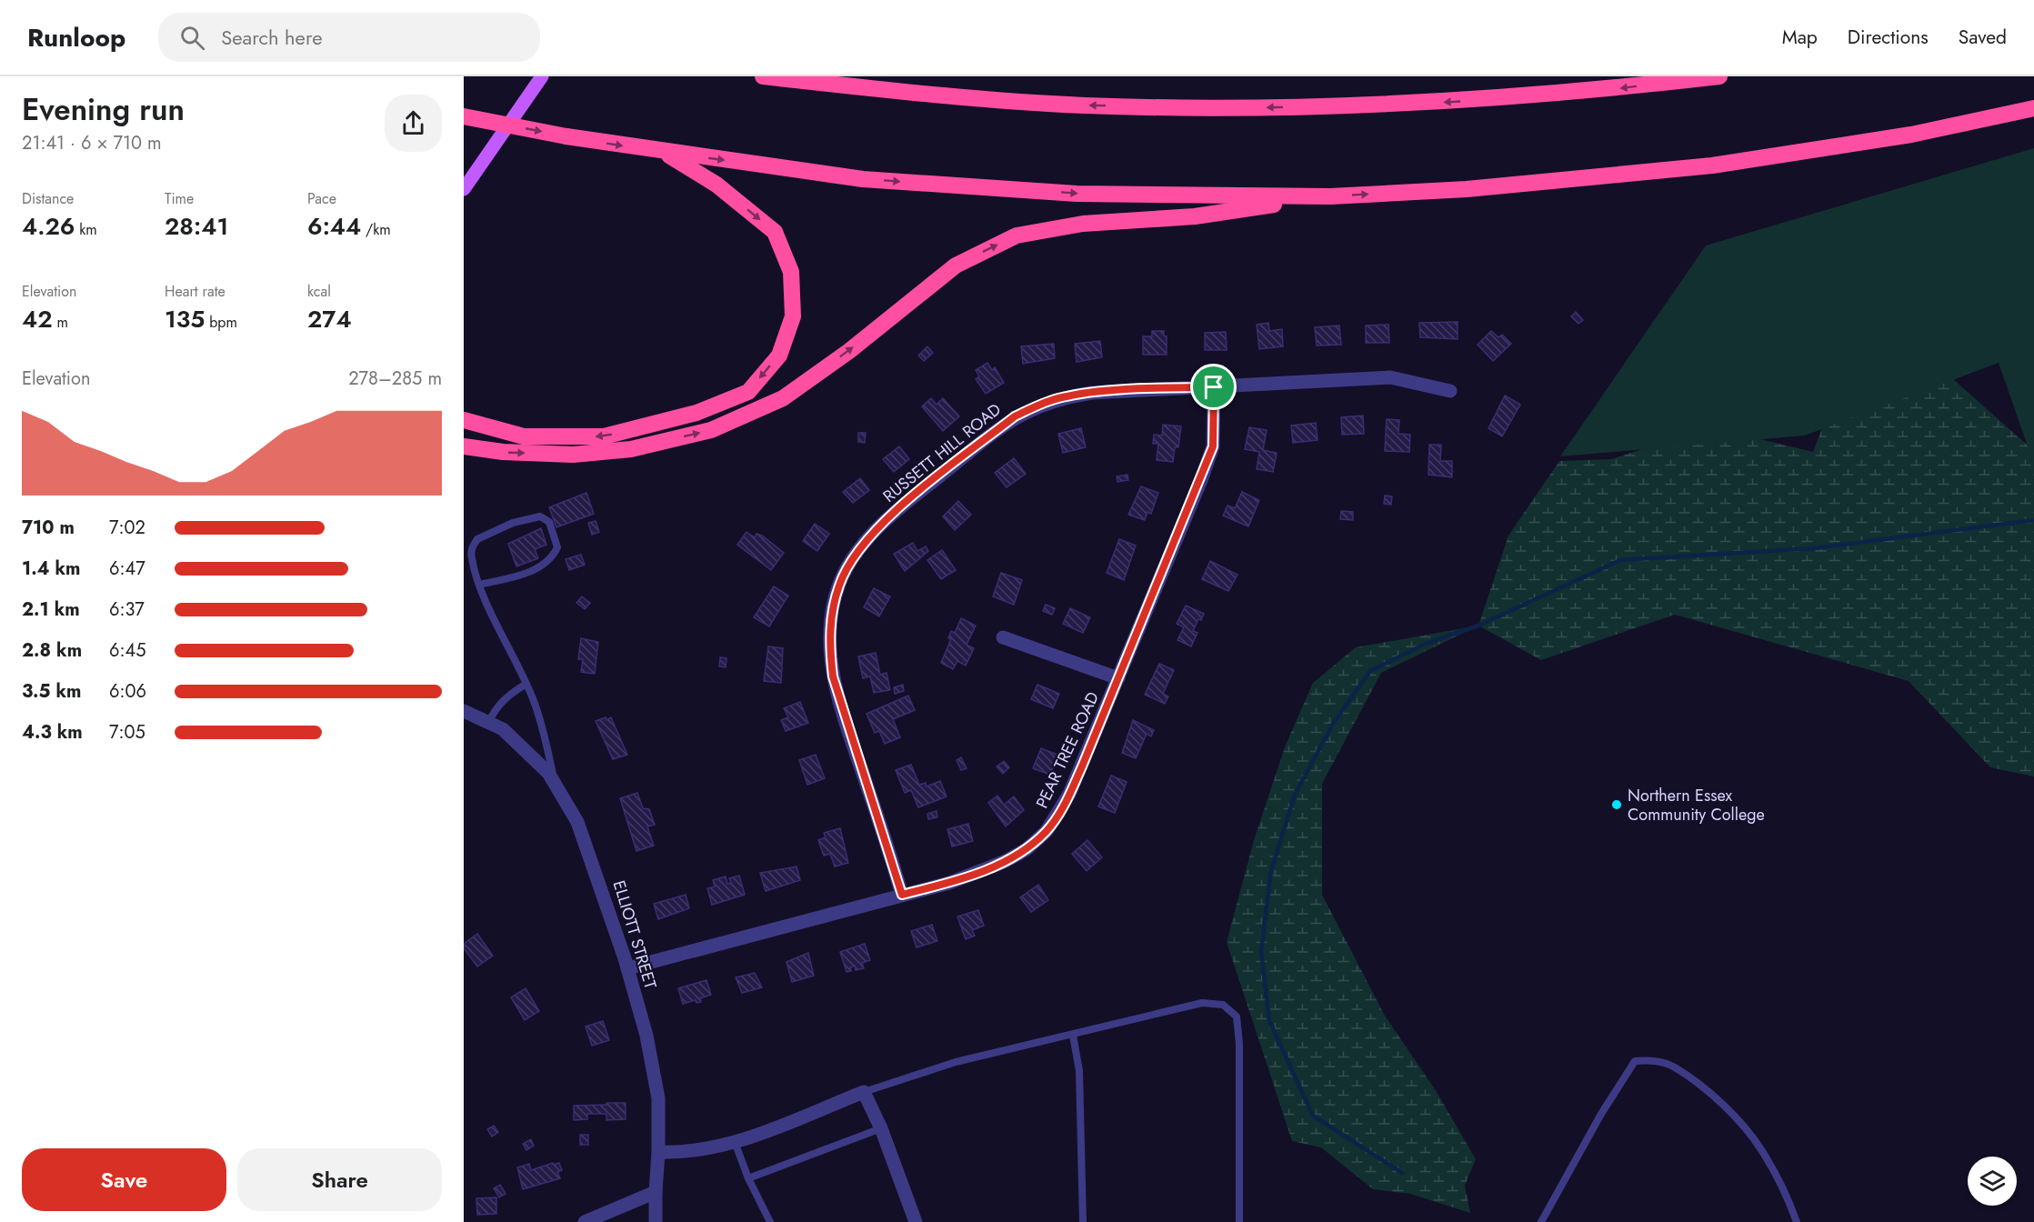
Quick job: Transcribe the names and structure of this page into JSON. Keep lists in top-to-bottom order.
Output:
{
  "streets": {
    "street": ["RUSSETT HILL ROAD", "PEAR TREE ROAD", "ELLIOTT STREET"]
  },
  "crossings": [
    ["RUSSETT HILL ROAD", "PEAR TREE ROAD"],
    ["PEAR TREE ROAD", "ELLIOTT STREET"]
  ],
  "places": ["Northern Essex Community College"],
  "page": {
    "header": "Runloop",
    "search": "Search here",
    "nav": ["Map", "Directions", "Saved"],
    "heading": ["Evening run", "21:41 · 6 × 710 m"],
    "stats": [
      ["Distance", "4.26 km"],
      ["Time", "28:41"],
      ["Pace", "6:44 /km"],
      ["Elevation", "42 m"],
      ["Heart rate", "135 bpm"],
      ["kcal", "274"]
    ],
    "chart": ["Elevation", "278–285 m"],
    "list": [
      {
        "name": "710 m",
        "note": "7:02"
      },
      {
        "name": "1.4 km",
        "note": "6:47"
      },
      {
        "name": "2.1 km",
        "note": "6:37"
      },
      {
        "name": "2.8 km",
        "note": "6:45"
      },
      {
        "name": "3.5 km",
        "note": "6:06"
      },
      {
        "name": "4.3 km",
        "note": "7:05"
      }
    ],
    "buttons": ["Save", "Share"]
  }
}
